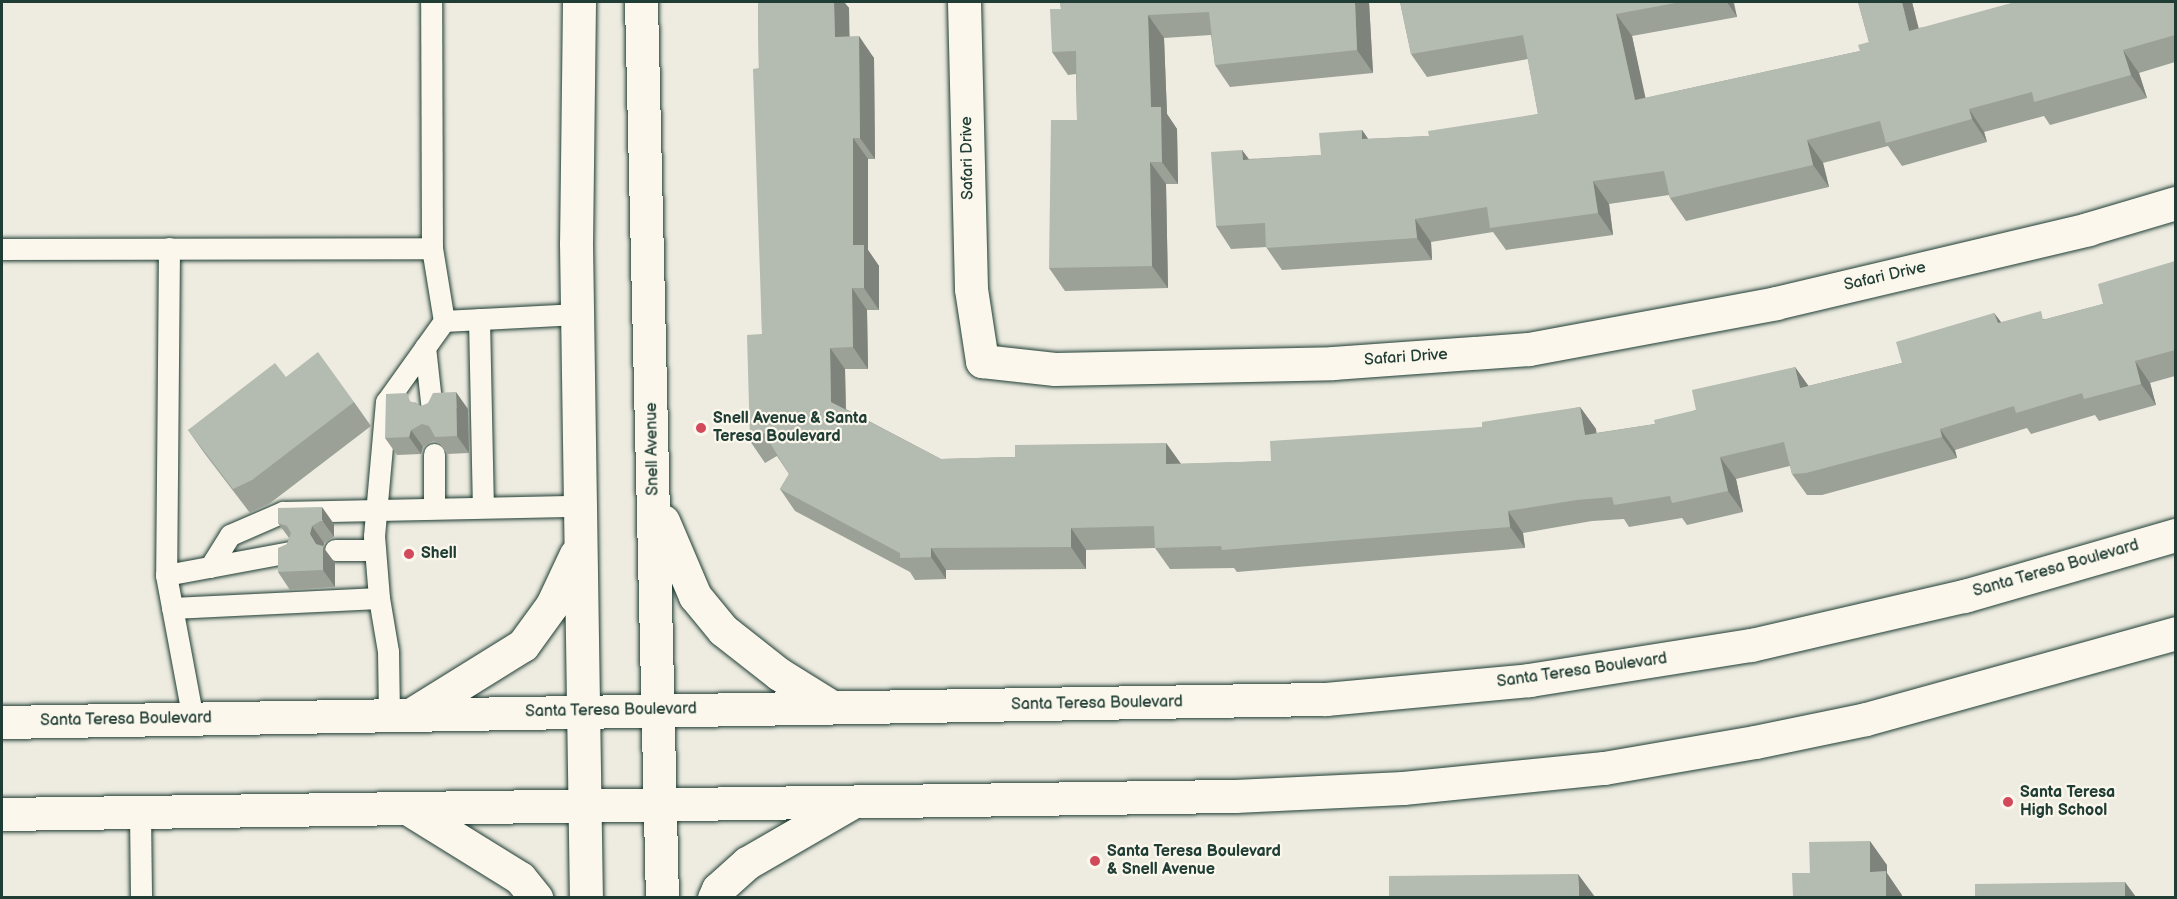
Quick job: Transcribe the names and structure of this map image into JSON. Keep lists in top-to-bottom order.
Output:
{
  "streets": {
    "main road": ["Safari Drive", "Snell Avenue", "Santa Teresa Boulevard"]
  },
  "crossings": [
    ["Snell Avenue", "Santa Teresa Boulevard"]
  ],
  "places": [
    "Snell Avenue & Santa Teresa Boulevard",
    "Shell",
    "Santa Teresa High School",
    "Santa Teresa Boulevard & Snell Avenue"
  ]
}
